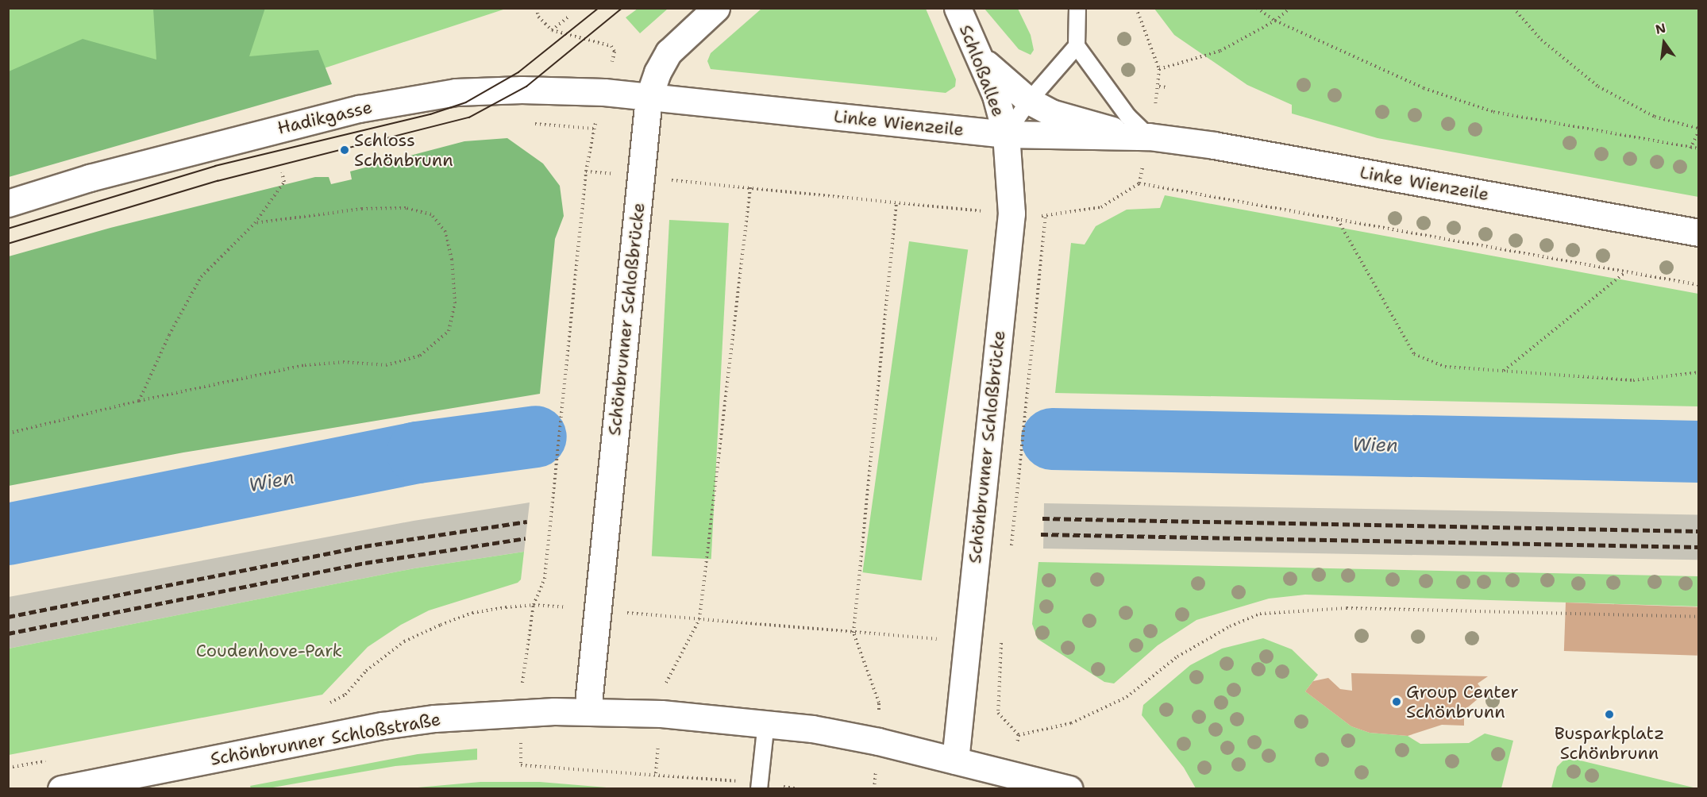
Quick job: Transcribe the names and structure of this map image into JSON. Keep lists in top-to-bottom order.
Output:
{
  "streets": {
    "main road": [
      "Schloßallee",
      "Hadikgasse",
      "Linke Wienzeile",
      "Schönbrunner Schloßbrücke",
      "Schönbrunner Schloßstraße"
    ]
  },
  "crossings": [
    ["Schloßallee", "Linke Wienzeile"],
    ["Schloßallee", "Schönbrunner Schloßbrücke"],
    ["Hadikgasse", "Linke Wienzeile"],
    ["Hadikgasse", "Schönbrunner Schloßbrücke"],
    ["Linke Wienzeile", "Schönbrunner Schloßbrücke"],
    ["Schönbrunner Schloßbrücke", "Schönbrunner Schloßstraße"]
  ],
  "water": ["Wien"],
  "parks": ["Coudenhove-Park"],
  "places": ["Schloss Schönbrunn", "Group Center Schönbrunn", "Busparkplatz Schönbrunn"],
  "north": "top"
}
